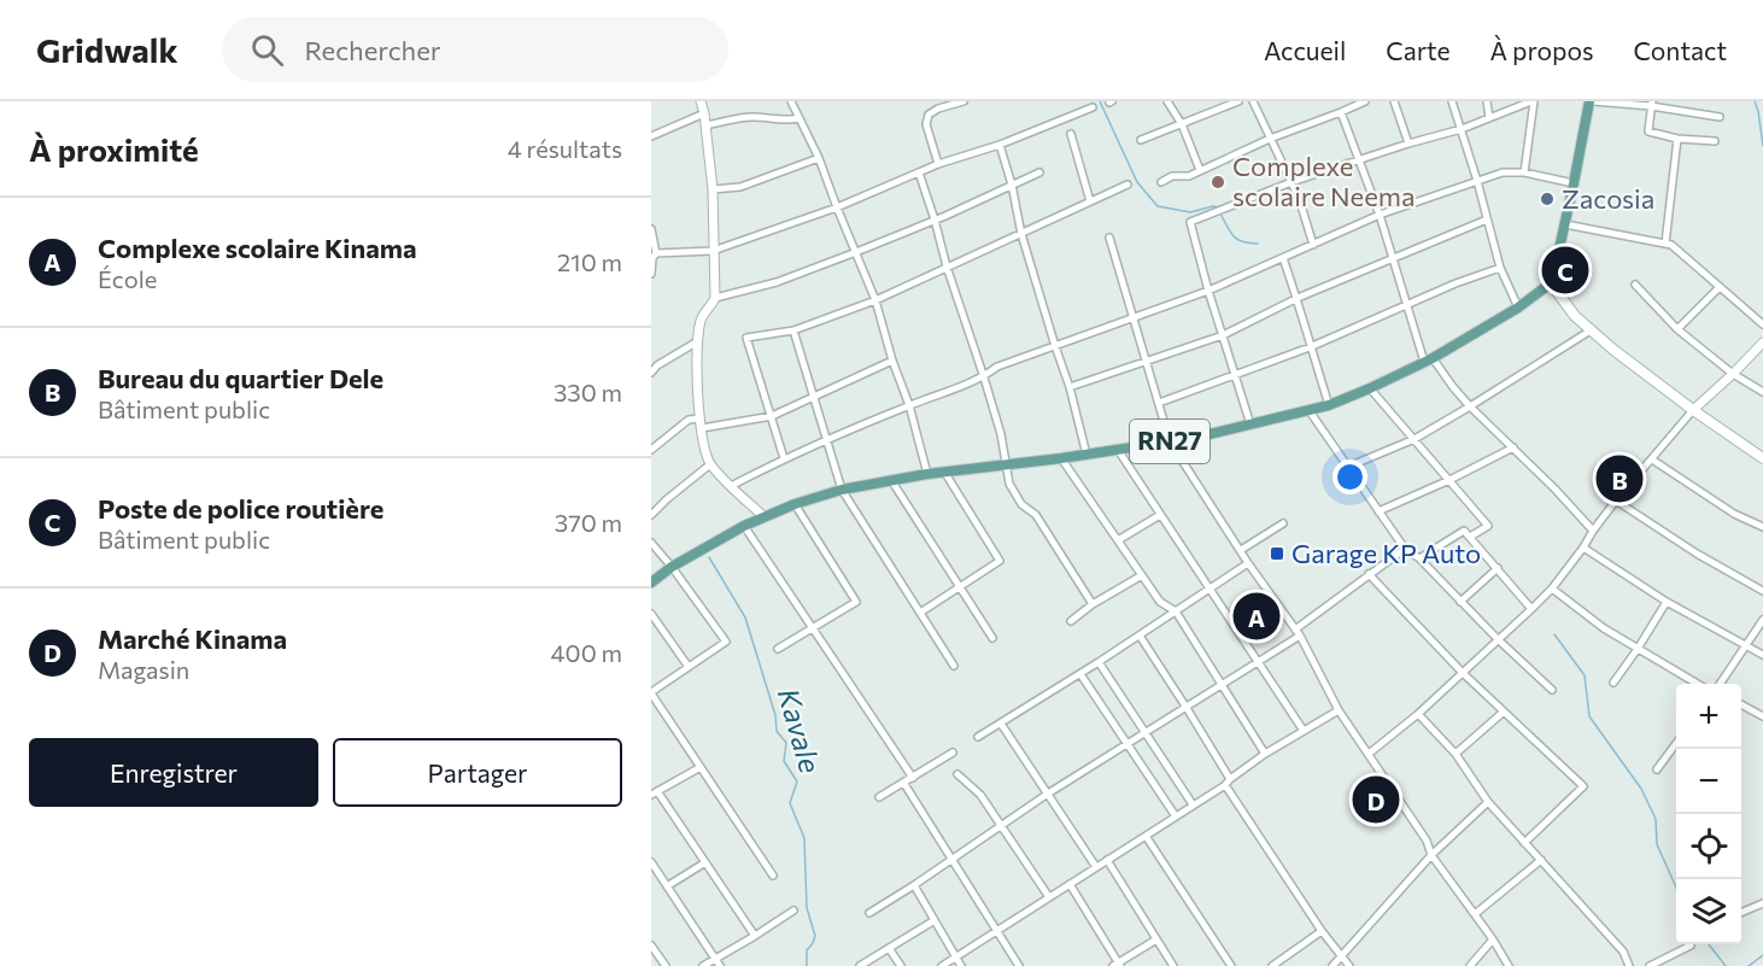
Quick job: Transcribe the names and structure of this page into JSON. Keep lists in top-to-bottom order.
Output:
{
  "streets": {
    "main road": ["RN27"]
  },
  "water": ["Kavale"],
  "places": {
    "other": ["Complexe scolaire Neema", "Zacosia"],
    "transit": ["Garage KP Auto"]
  },
  "page": {
    "header": "Gridwalk",
    "search": "Rechercher",
    "nav": [
      "Accueil",
      "Carte",
      "À propos",
      "Contact"
    ],
    "heading": ["À proximité", "4 résultats"],
    "list": [
      {
        "mark": "A",
        "name": "Complexe scolaire Kinama",
        "note": "École",
        "value": "210 m"
      },
      {
        "mark": "B",
        "name": "Bureau du quartier Dele",
        "note": "Bâtiment public",
        "value": "330 m"
      },
      {
        "mark": "C",
        "name": "Poste de police routière",
        "note": "Bâtiment public",
        "value": "370 m"
      },
      {
        "mark": "D",
        "name": "Marché Kinama",
        "note": "Magasin",
        "value": "400 m"
      }
    ],
    "pins": [
      "C",
      "B",
      "A",
      "D"
    ],
    "map_buttons": ["+", "−"],
    "buttons": ["Enregistrer", "Partager"]
  }
}
